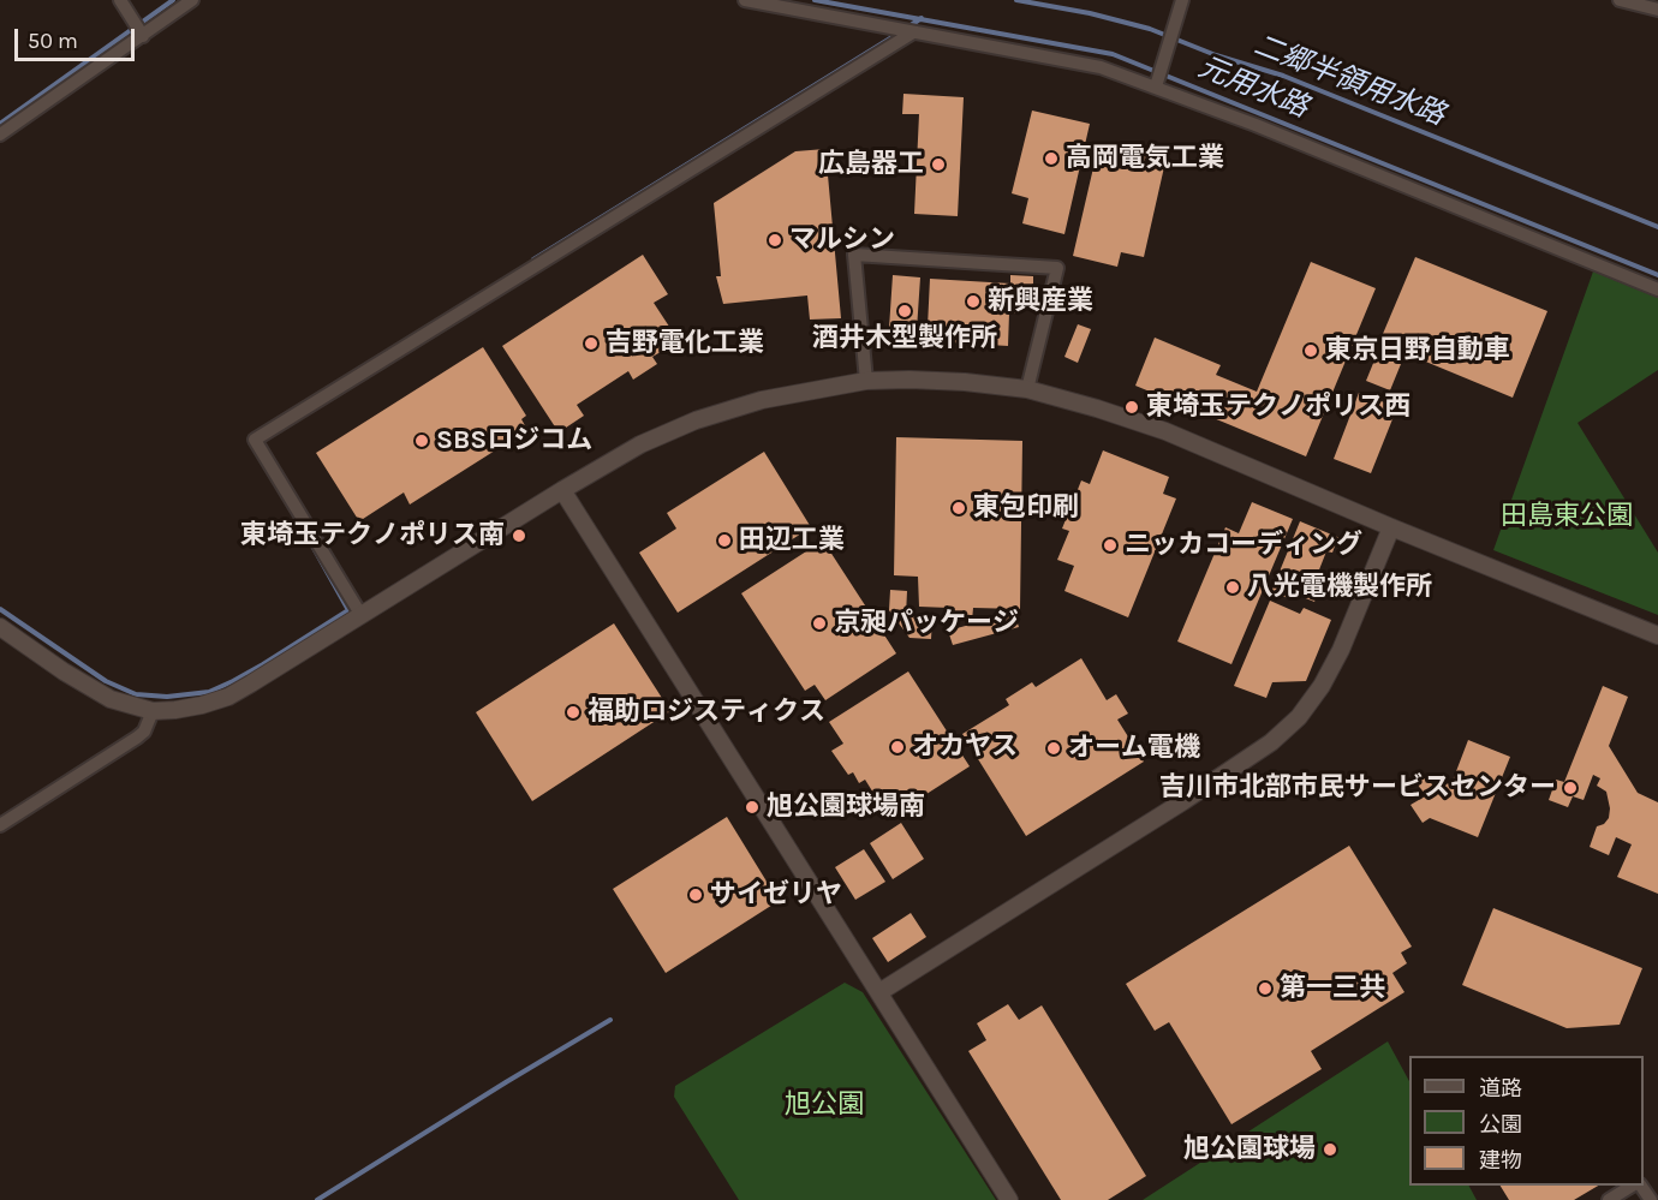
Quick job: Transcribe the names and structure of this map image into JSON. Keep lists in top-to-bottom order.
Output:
{
  "water": ["二郷半領用水路", "元用水路"],
  "parks": ["田島東公園", "旭公園"],
  "places": [
    "高岡電気工業",
    "広島器工",
    "マルシン",
    "新興産業",
    "酒井木型製作所",
    "吉野電化工業",
    "東京日野自動車",
    "東埼玉テクノポリス西",
    "SBSロジコム",
    "東包印刷",
    "東埼玉テクノポリス南",
    "田辺工業",
    "ニッカコーディング",
    "八光電機製作所",
    "京昶パッケージ",
    "福助ロジスティクス",
    "オカヤス",
    "オーム電機",
    "吉川市北部市民サービスセンター",
    "旭公園球場南",
    "サイゼリヤ",
    "第一三共",
    "旭公園球場"
  ],
  "legend": ["道路", "公園", "建物"],
  "scale_bar": "50 m"
}
